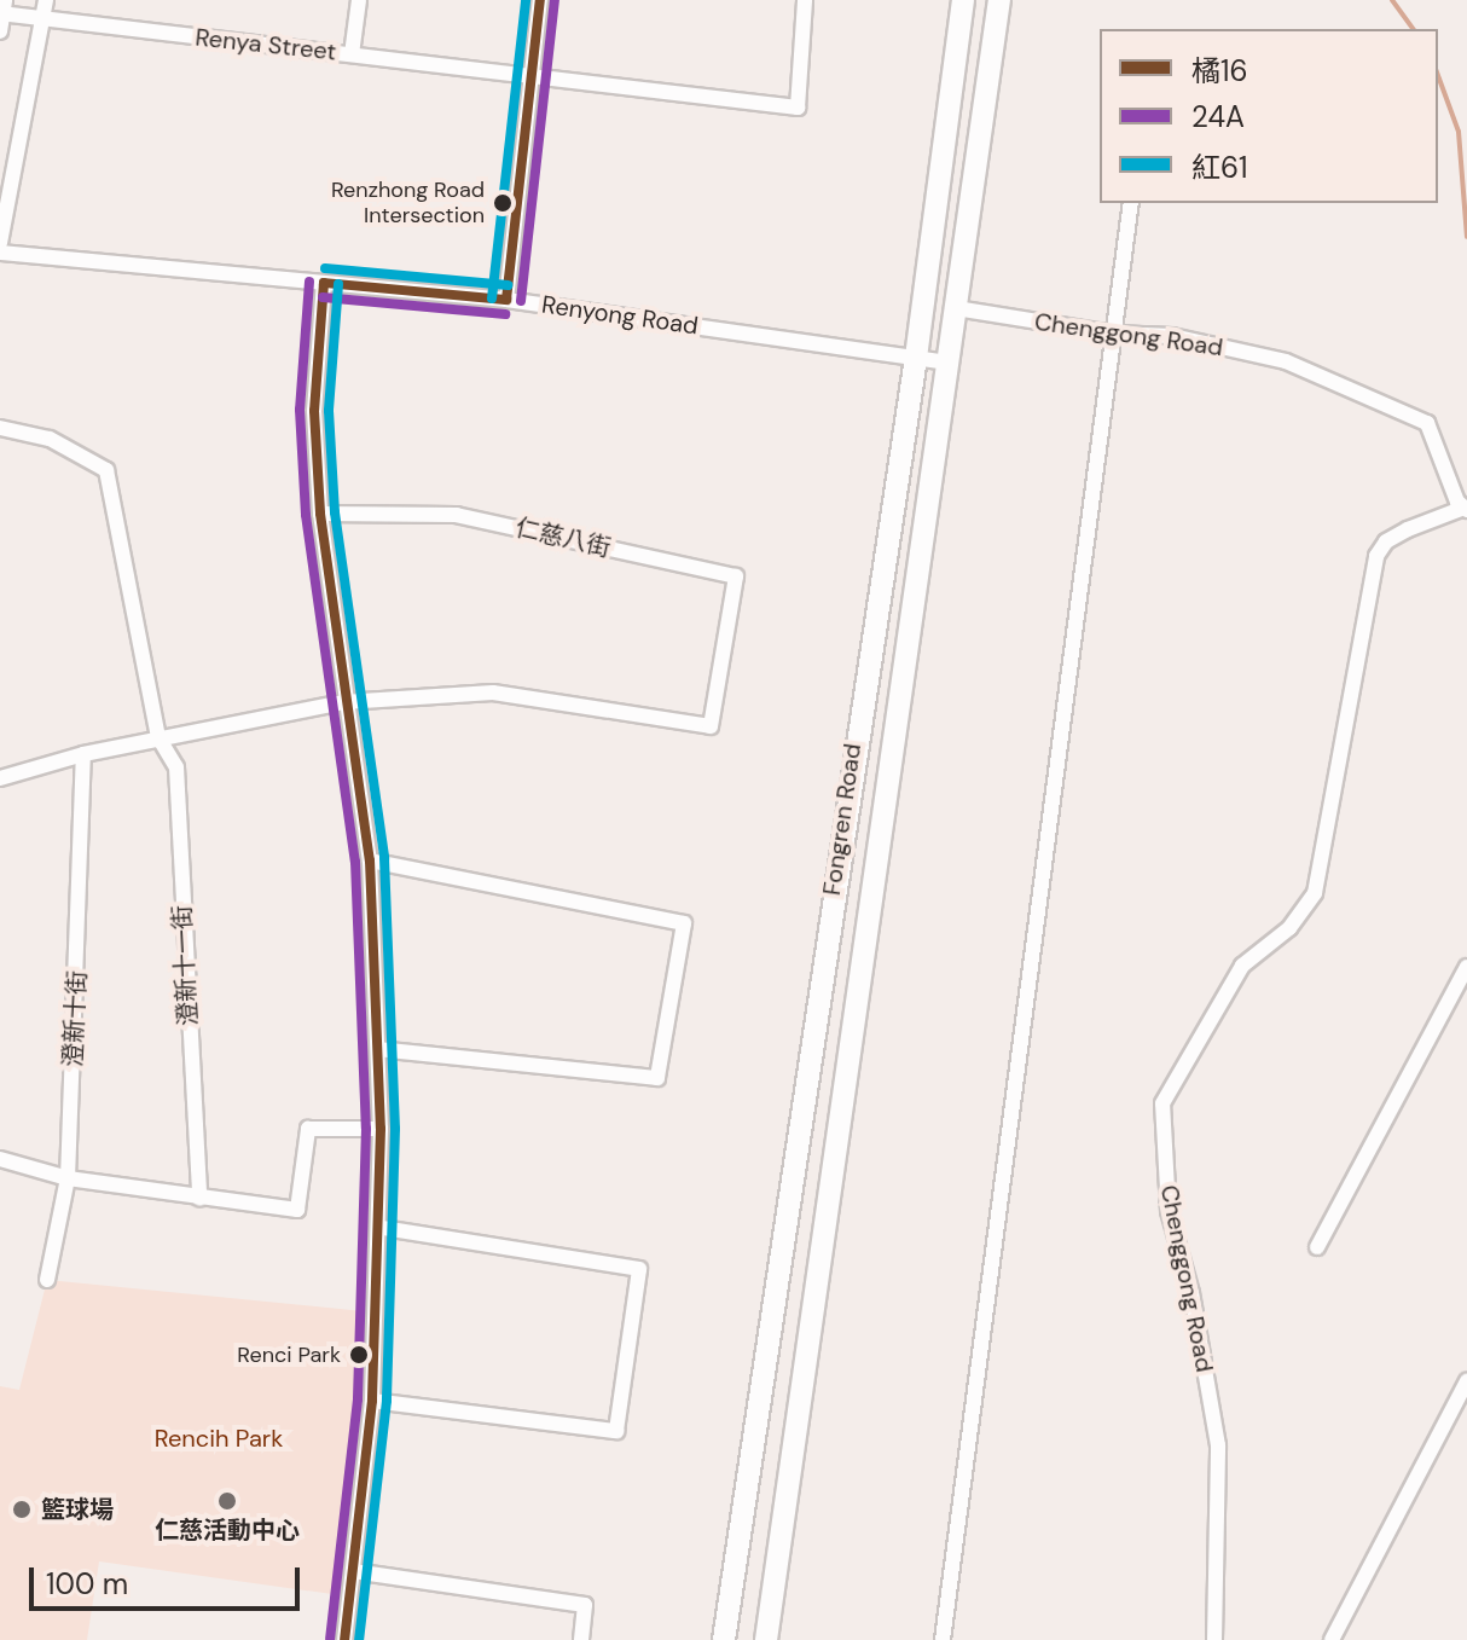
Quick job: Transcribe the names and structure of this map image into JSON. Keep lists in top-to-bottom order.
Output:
{
  "streets": {
    "main road": ["Fongren Road"],
    "street": [
      "Renya Street",
      "Renyong Road",
      "Chenggong Road",
      "仁慈八街",
      "澄新十一街",
      "澄新十街"
    ]
  },
  "crossings": [
    ["Renyong Road", "Fongren Road"],
    ["Chenggong Road", "Fongren Road"]
  ],
  "parks": ["Rencih Park"],
  "places": [
    "Renzhong Road Intersection",
    "Renci Park",
    "仁慈活動中心",
    "籃球場"
  ],
  "lines": ["transit line 橘16", "transit line 紅61", "transit line 24A"],
  "legend": ["橘16", "24A", "紅61"],
  "scale_bar": "100 m"
}
